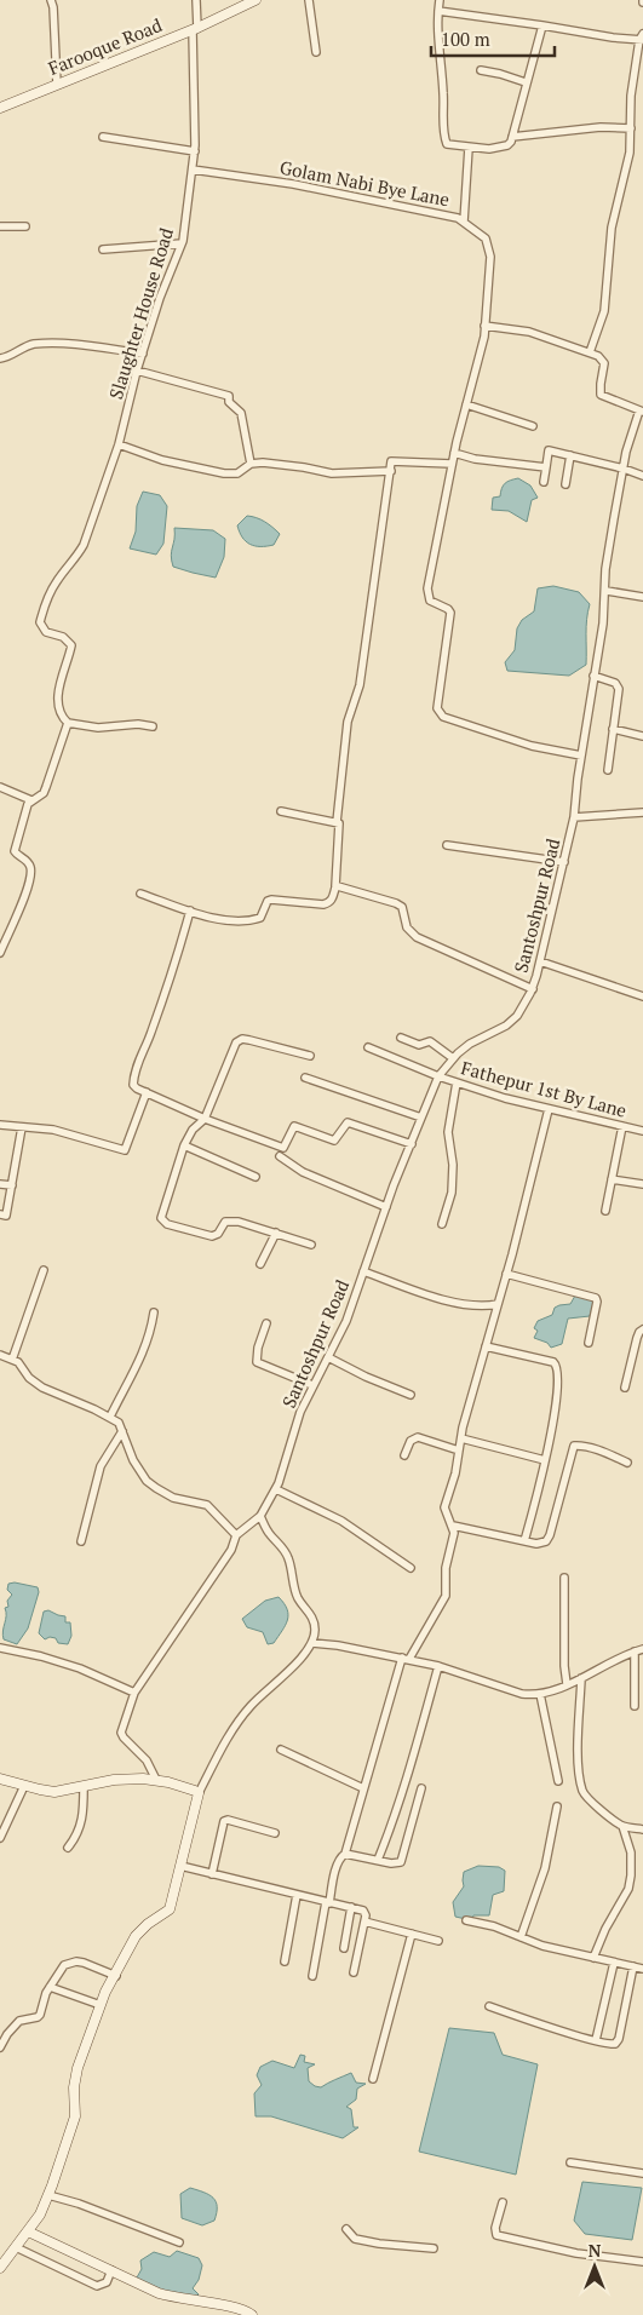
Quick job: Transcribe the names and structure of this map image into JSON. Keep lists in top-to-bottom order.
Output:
{
  "streets": {
    "street": [
      "Farooque Road",
      "Golam Nabi Bye Lane",
      "Slaughter House Road",
      "Santoshpur Road",
      "Fathepur 1st By Lane"
    ]
  },
  "crossings": [
    ["Farooque Road", "Slaughter House Road"],
    ["Golam Nabi Bye Lane", "Slaughter House Road"],
    ["Golam Nabi Bye Lane", "Santoshpur Road"],
    ["Santoshpur Road", "Fathepur 1st By Lane"]
  ],
  "scale_bar": "100 m",
  "north": "top"
}
